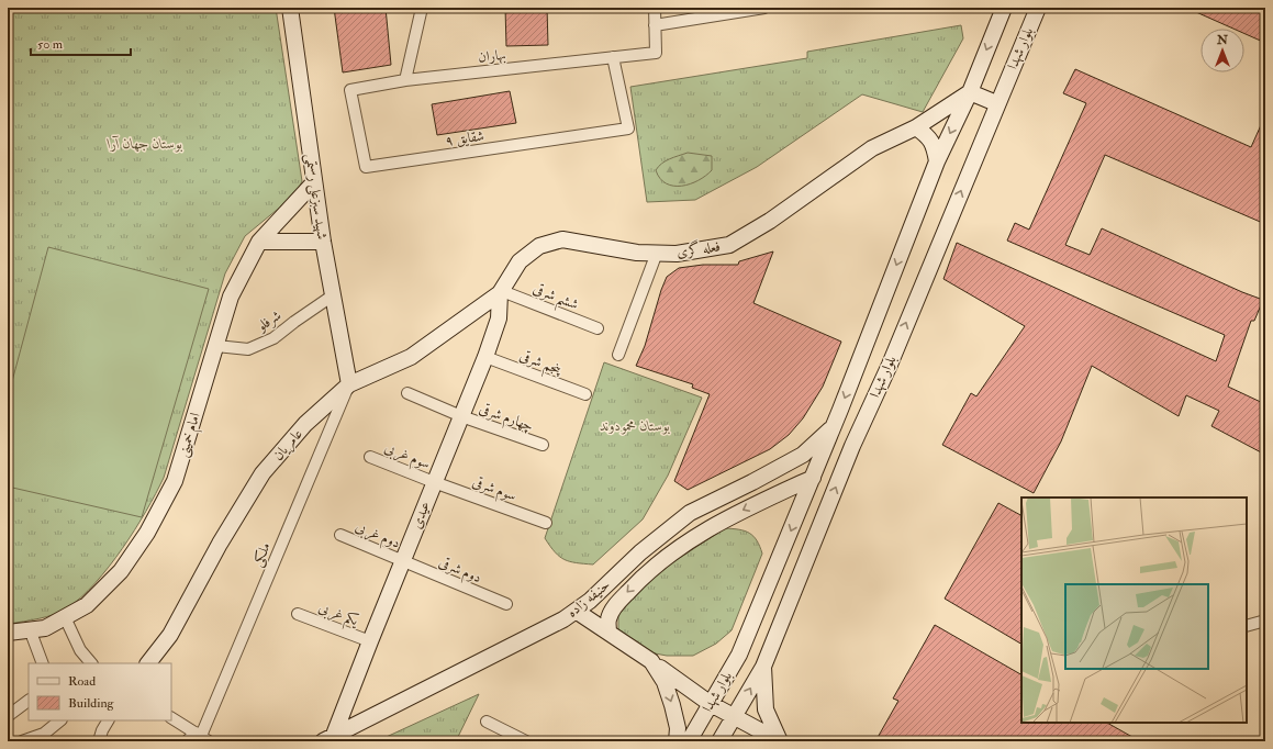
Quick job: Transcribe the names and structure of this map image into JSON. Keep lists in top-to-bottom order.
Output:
{
  "streets": {
    "street": [
      "بلوار شهدا",
      "بهاران",
      "شقایق ۹",
      "شهید سبزعلی رستمی",
      "فعله گری",
      "ششم شرقی",
      "شرفلو",
      "پنجم شرقی",
      "چهارم شرقی",
      "امام خمینی",
      "عامریان",
      "سوم غربی",
      "سوم شرقی",
      "عیدی",
      "دوم غربی",
      "ملکی",
      "دوم شرقی",
      "حنیفه زاده",
      "یکم غربی"
    ]
  },
  "crossings": [
    ["بلوار شهدا", "فعله گری"],
    ["بلوار شهدا", "حنیفه زاده"],
    ["بهاران", "شقایق ۹"],
    ["شهید سبزعلی رستمی", "شرفلو"],
    ["شهید سبزعلی رستمی", "امام خمینی"],
    ["شهید سبزعلی رستمی", "عامریان"],
    ["شهید سبزعلی رستمی", "ملکی"],
    ["فعله گری", "ششم شرقی"],
    ["فعله گری", "عامریان"],
    ["فعله گری", "عیدی"],
    ["ششم شرقی", "عامریان"],
    ["ششم شرقی", "عیدی"],
    ["شرفلو", "امام خمینی"],
    ["پنجم شرقی", "عیدی"],
    ["چهارم شرقی", "عیدی"],
    ["عامریان", "عیدی"],
    ["عامریان", "ملکی"],
    ["سوم غربی", "سوم شرقی"],
    ["سوم غربی", "عیدی"],
    ["سوم شرقی", "عیدی"],
    ["عیدی", "دوم غربی"],
    ["عیدی", "دوم شرقی"],
    ["عیدی", "حنیفه زاده"],
    ["عیدی", "یکم غربی"],
    ["دوم غربی", "دوم شرقی"]
  ],
  "parks": ["بوستان جهان آرا", "بوستان محمودوند"],
  "legend": ["Road", "Building"],
  "scale_bar": "50 m",
  "north": "top"
}
